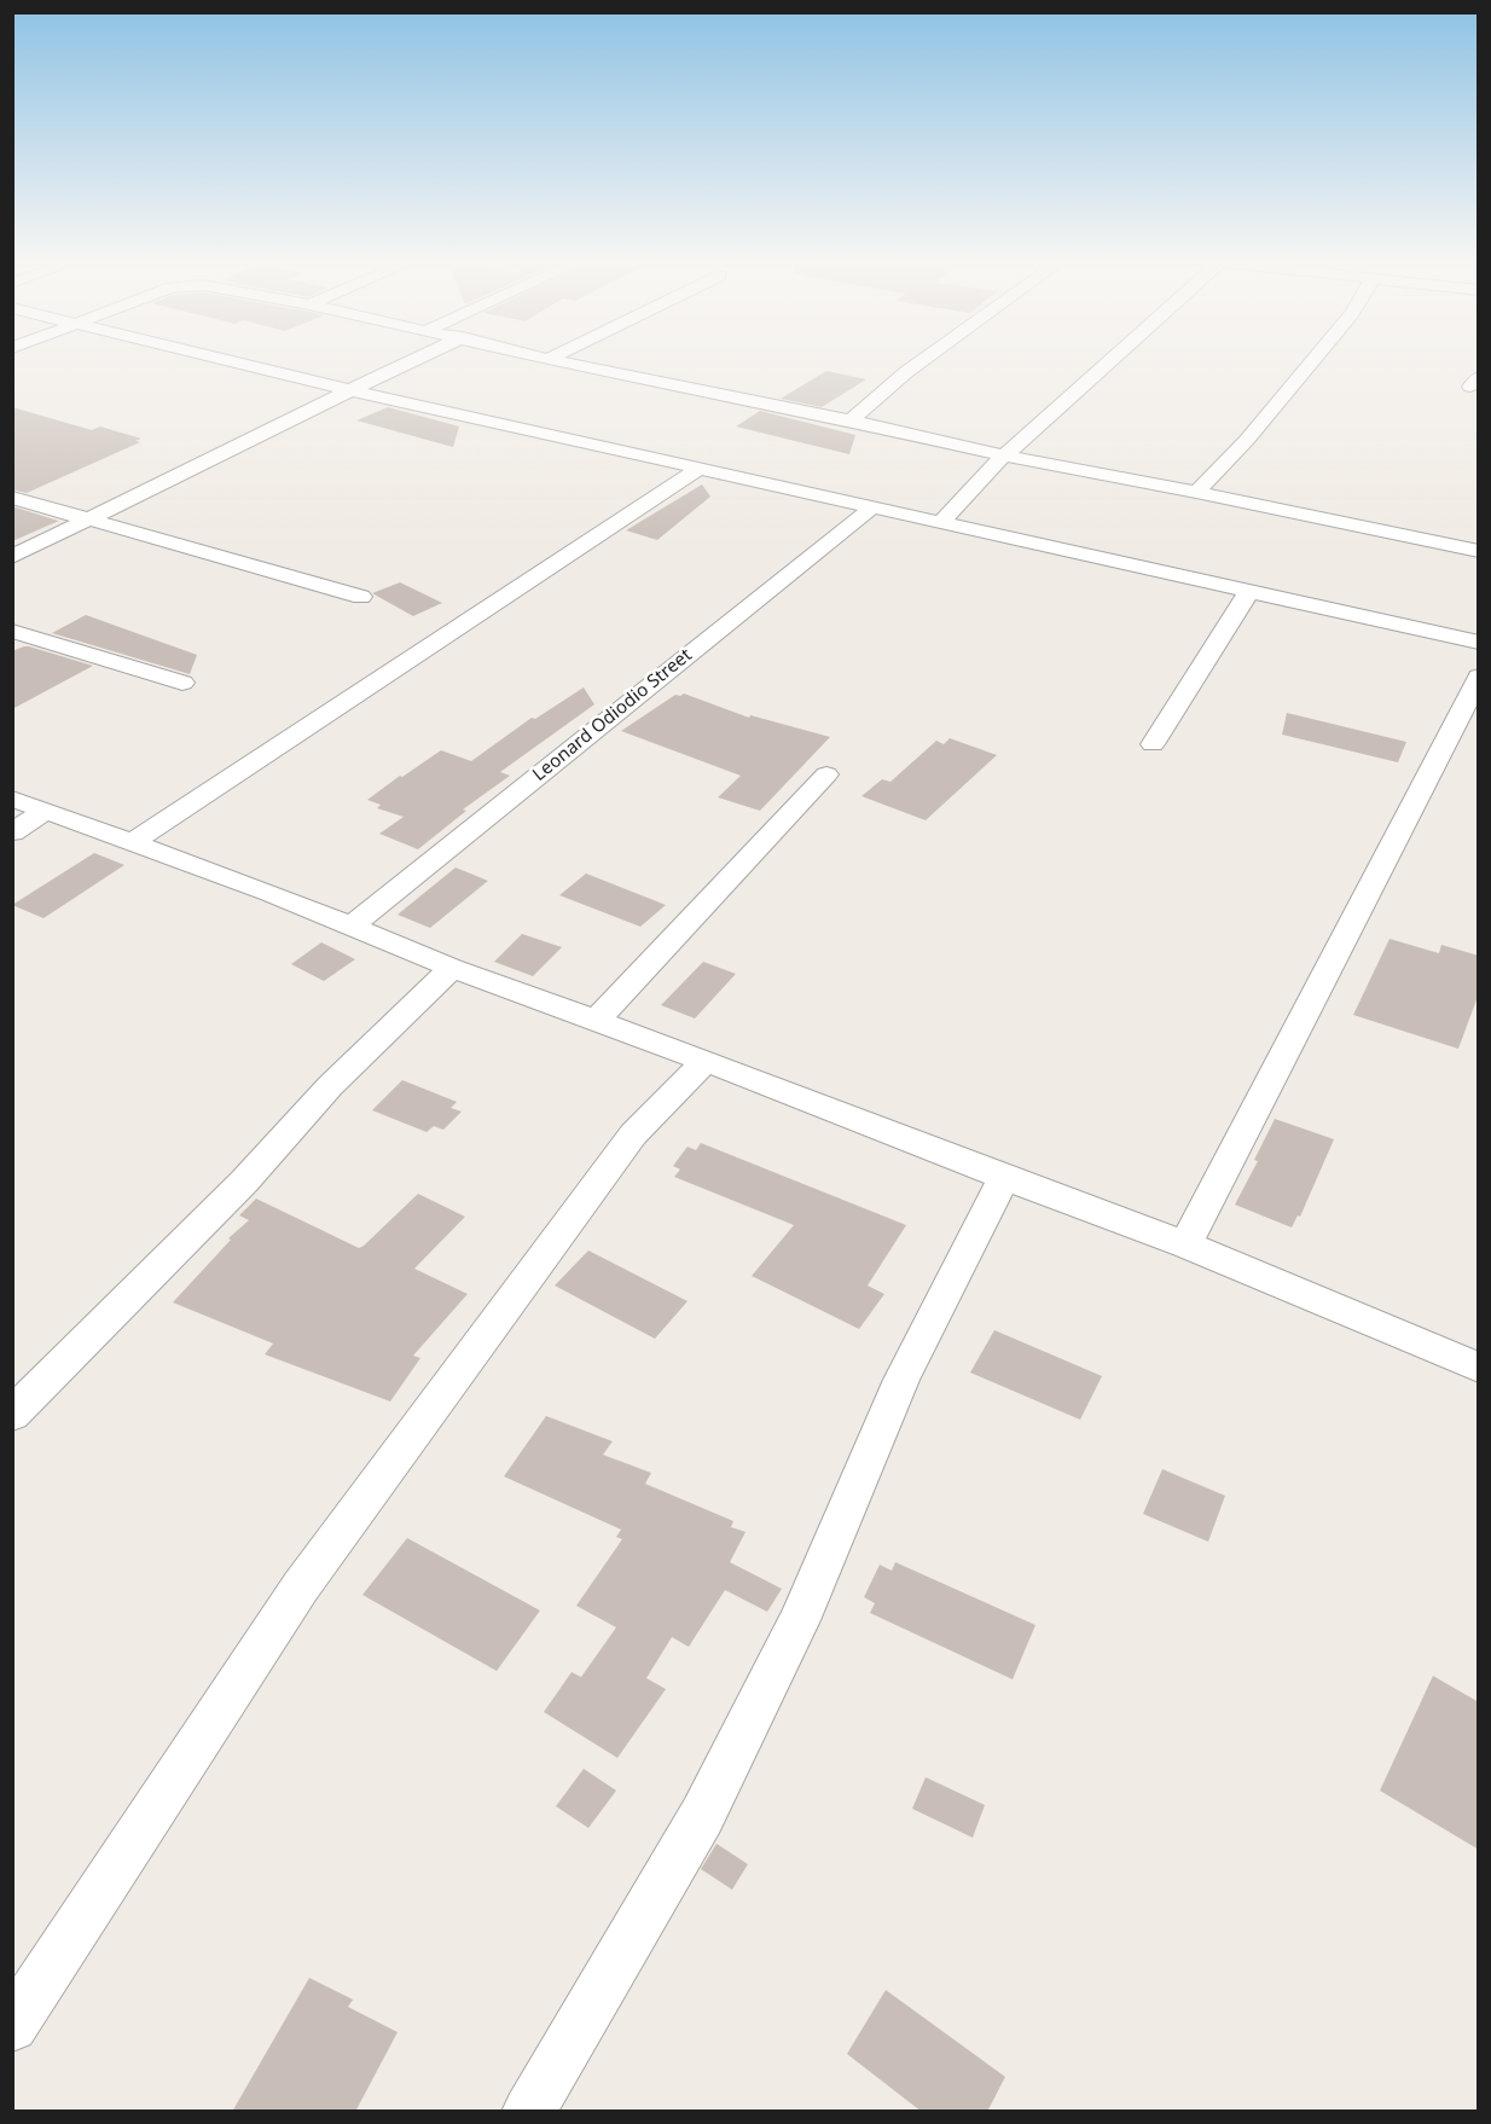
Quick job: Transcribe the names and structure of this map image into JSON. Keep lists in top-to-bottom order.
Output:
{
  "streets": {
    "street": ["Leonard Odiodio Street"]
  }
}
